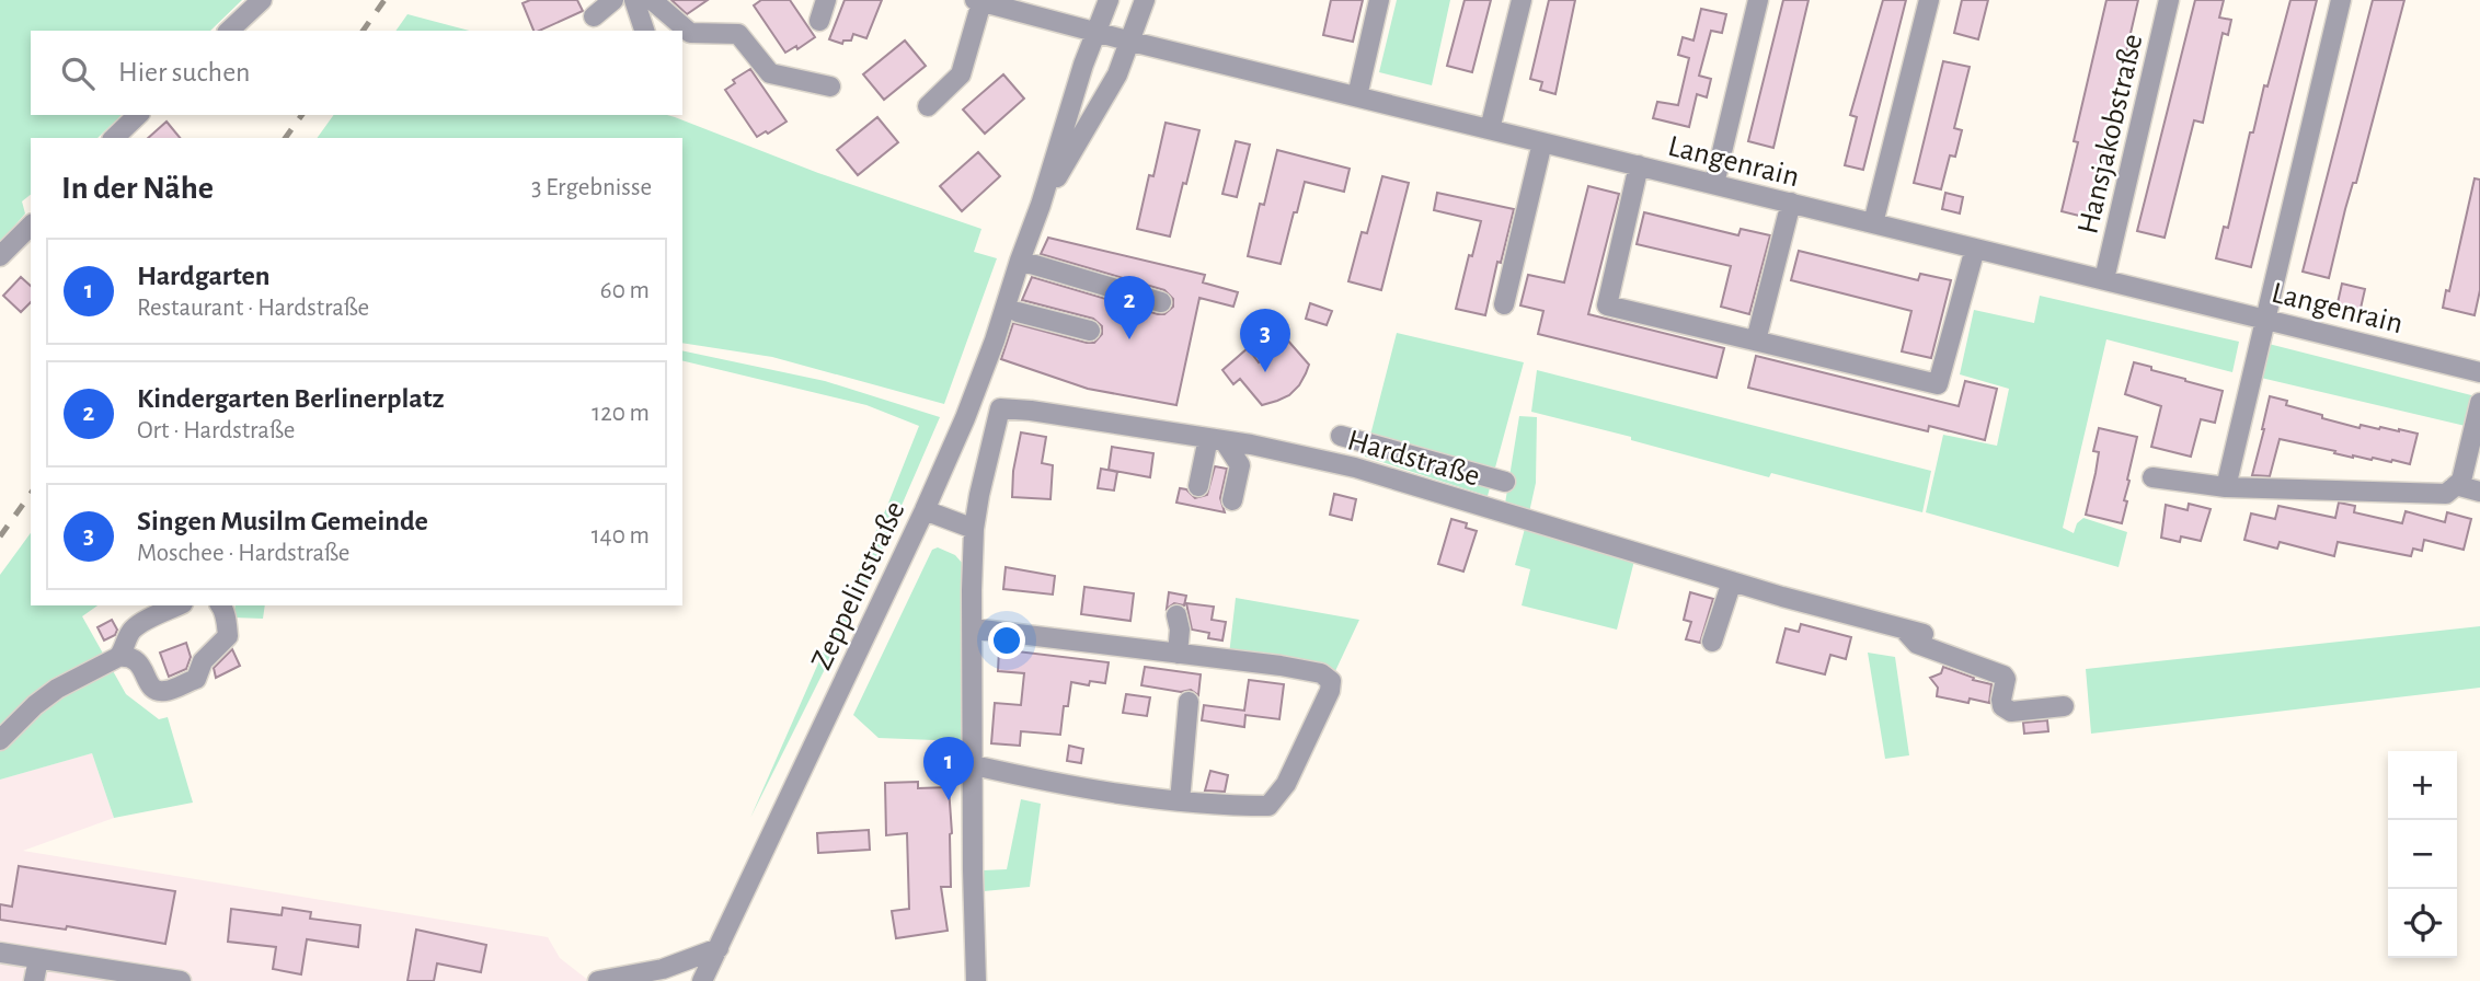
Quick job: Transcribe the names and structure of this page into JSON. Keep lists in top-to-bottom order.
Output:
{
  "streets": {
    "street": [
      "Hansjakobstraße",
      "Langenrain",
      "Hardstraße",
      "Zeppelinstraße"
    ]
  },
  "crossings": [
    ["Hansjakobstraße", "Langenrain"]
  ],
  "page": {
    "search": "Hier suchen",
    "heading": ["In der Nähe", "3 Ergebnisse"],
    "list": [
      {
        "mark": "1",
        "name": "Hardgarten",
        "note": "Restaurant · Hardstraße",
        "value": "60 m"
      },
      {
        "mark": "2",
        "name": "Kindergarten Berlinerplatz",
        "note": "Ort · Hardstraße",
        "value": "120 m"
      },
      {
        "mark": "3",
        "name": "Singen Musilm Gemeinde",
        "note": "Moschee · Hardstraße",
        "value": "140 m"
      }
    ],
    "pins": ["2", "3", "1"],
    "map_buttons": ["+", "−"]
  }
}
